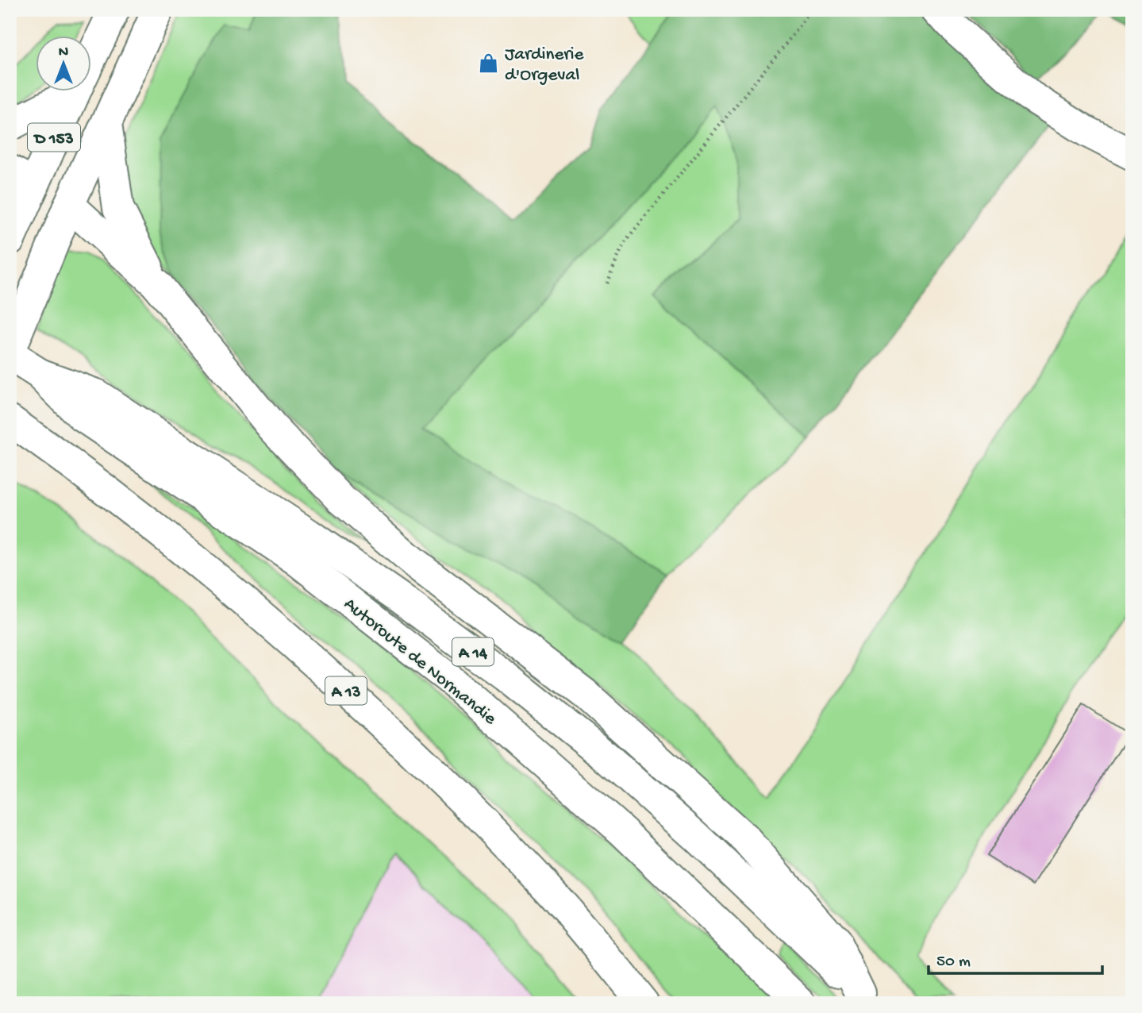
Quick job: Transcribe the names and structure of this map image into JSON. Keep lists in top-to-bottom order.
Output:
{
  "streets": {
    "main road": [
      "D 153",
      "A 14",
      "Autoroute de Normandie",
      "A 13"
    ]
  },
  "crossings": [
    ["D 153", "Autoroute de Normandie"],
    ["A 14", "Autoroute de Normandie"]
  ],
  "places": {
    "shop": ["Jardinerie d'Orgeval"]
  },
  "scale_bar": "50 m",
  "north": "top"
}
